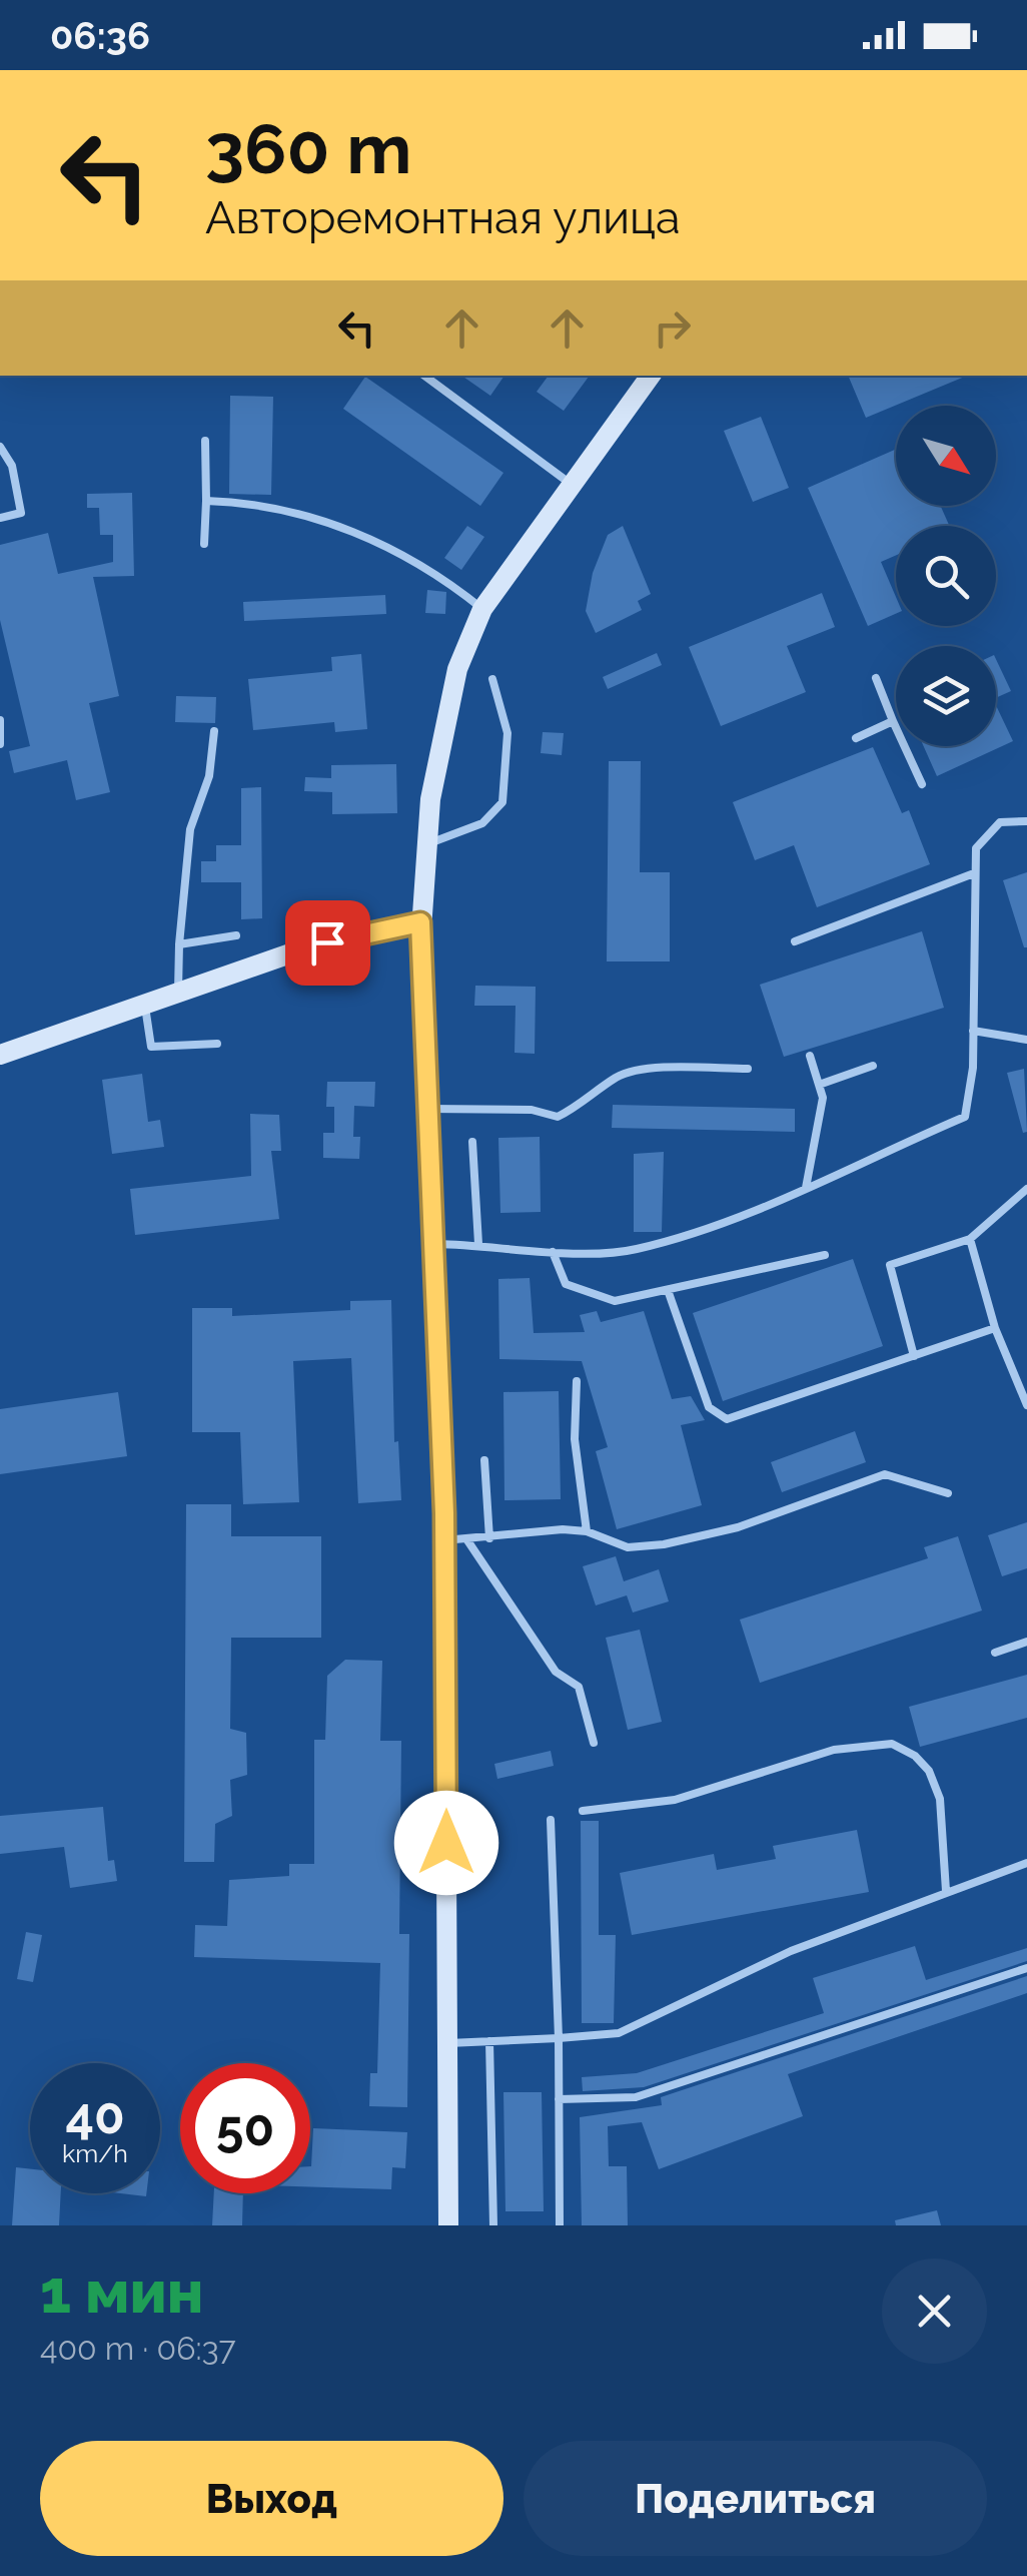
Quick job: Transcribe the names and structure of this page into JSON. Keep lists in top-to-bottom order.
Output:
{
  "north": "bottom right",
  "page": {
    "status": "06:36",
    "turn": ["360 m", "Авторемонтная улица"],
    "speed": "40 km/h",
    "limit": "50",
    "heading": ["1 мин", "400 m · 06:37"],
    "buttons": ["Выход", "Поделиться"]
  }
}
